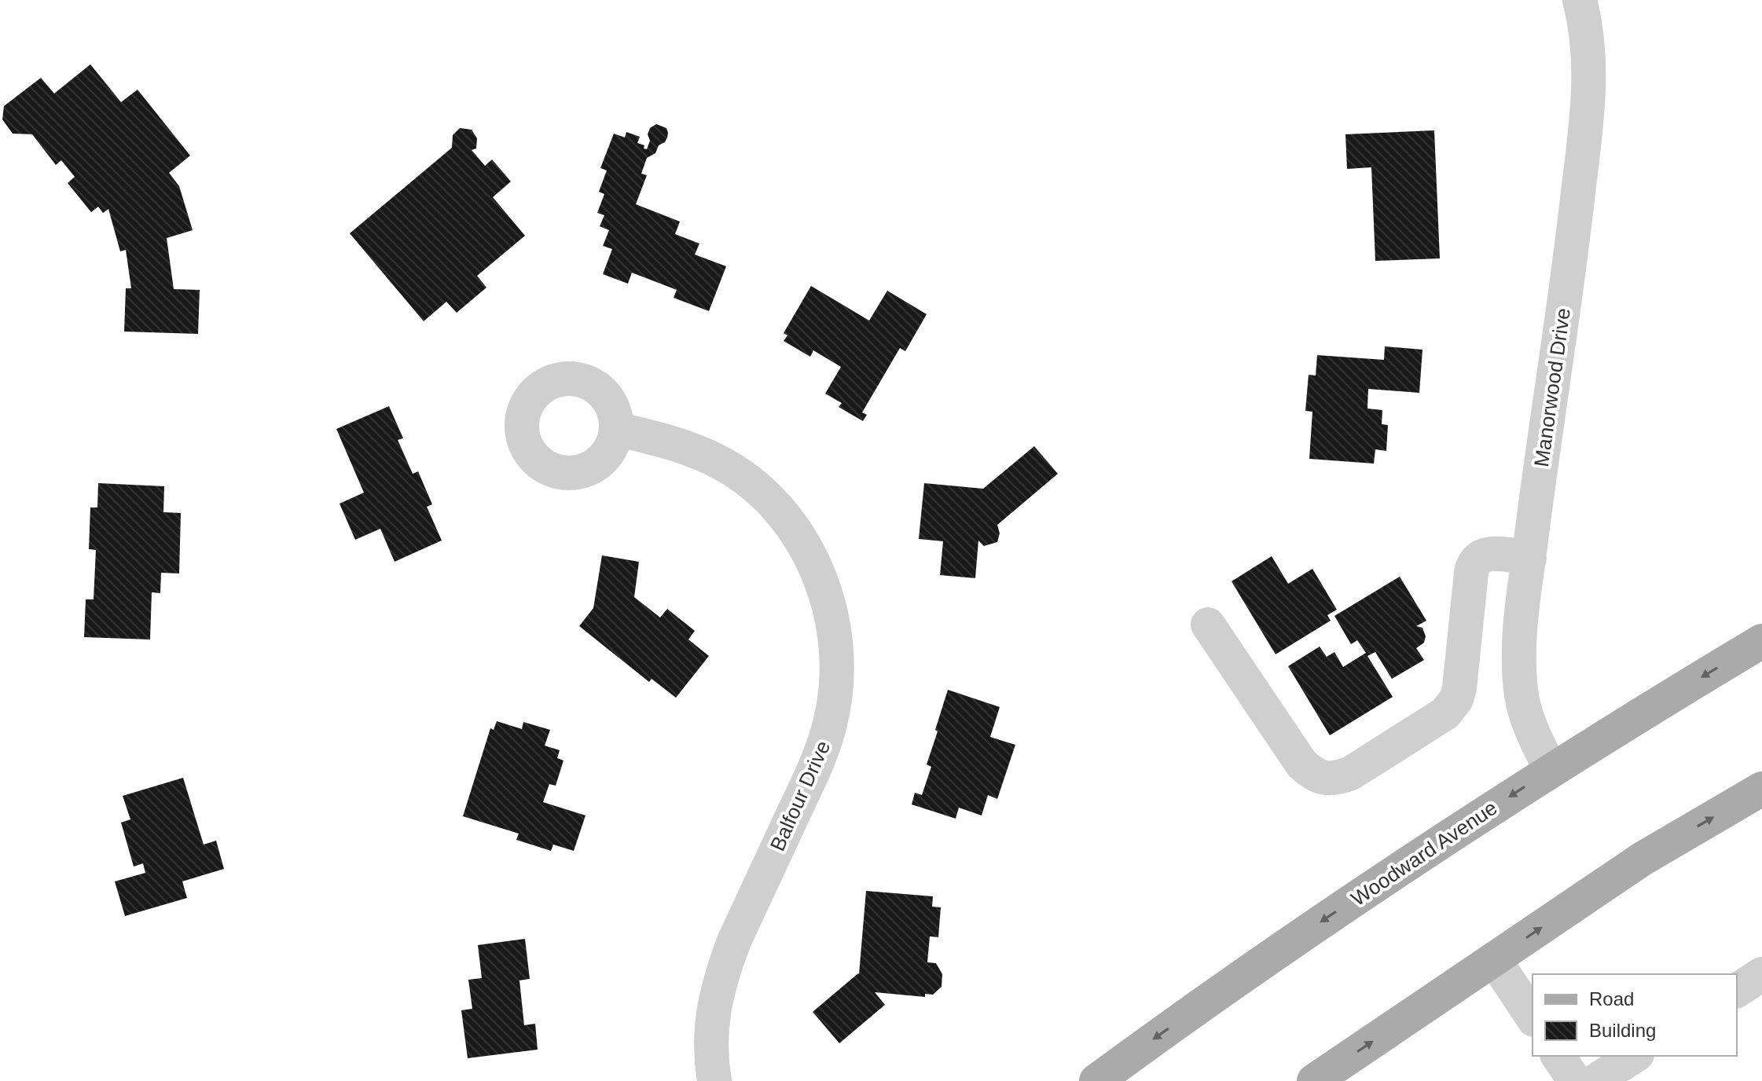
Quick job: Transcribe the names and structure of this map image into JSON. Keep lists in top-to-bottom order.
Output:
{
  "streets": {
    "main road": ["Woodward Avenue"],
    "street": ["Manorwood Drive", "Balfour Drive"]
  },
  "crossings": [
    ["Manorwood Drive", "Woodward Avenue"]
  ],
  "legend": ["Road", "Building"]
}
